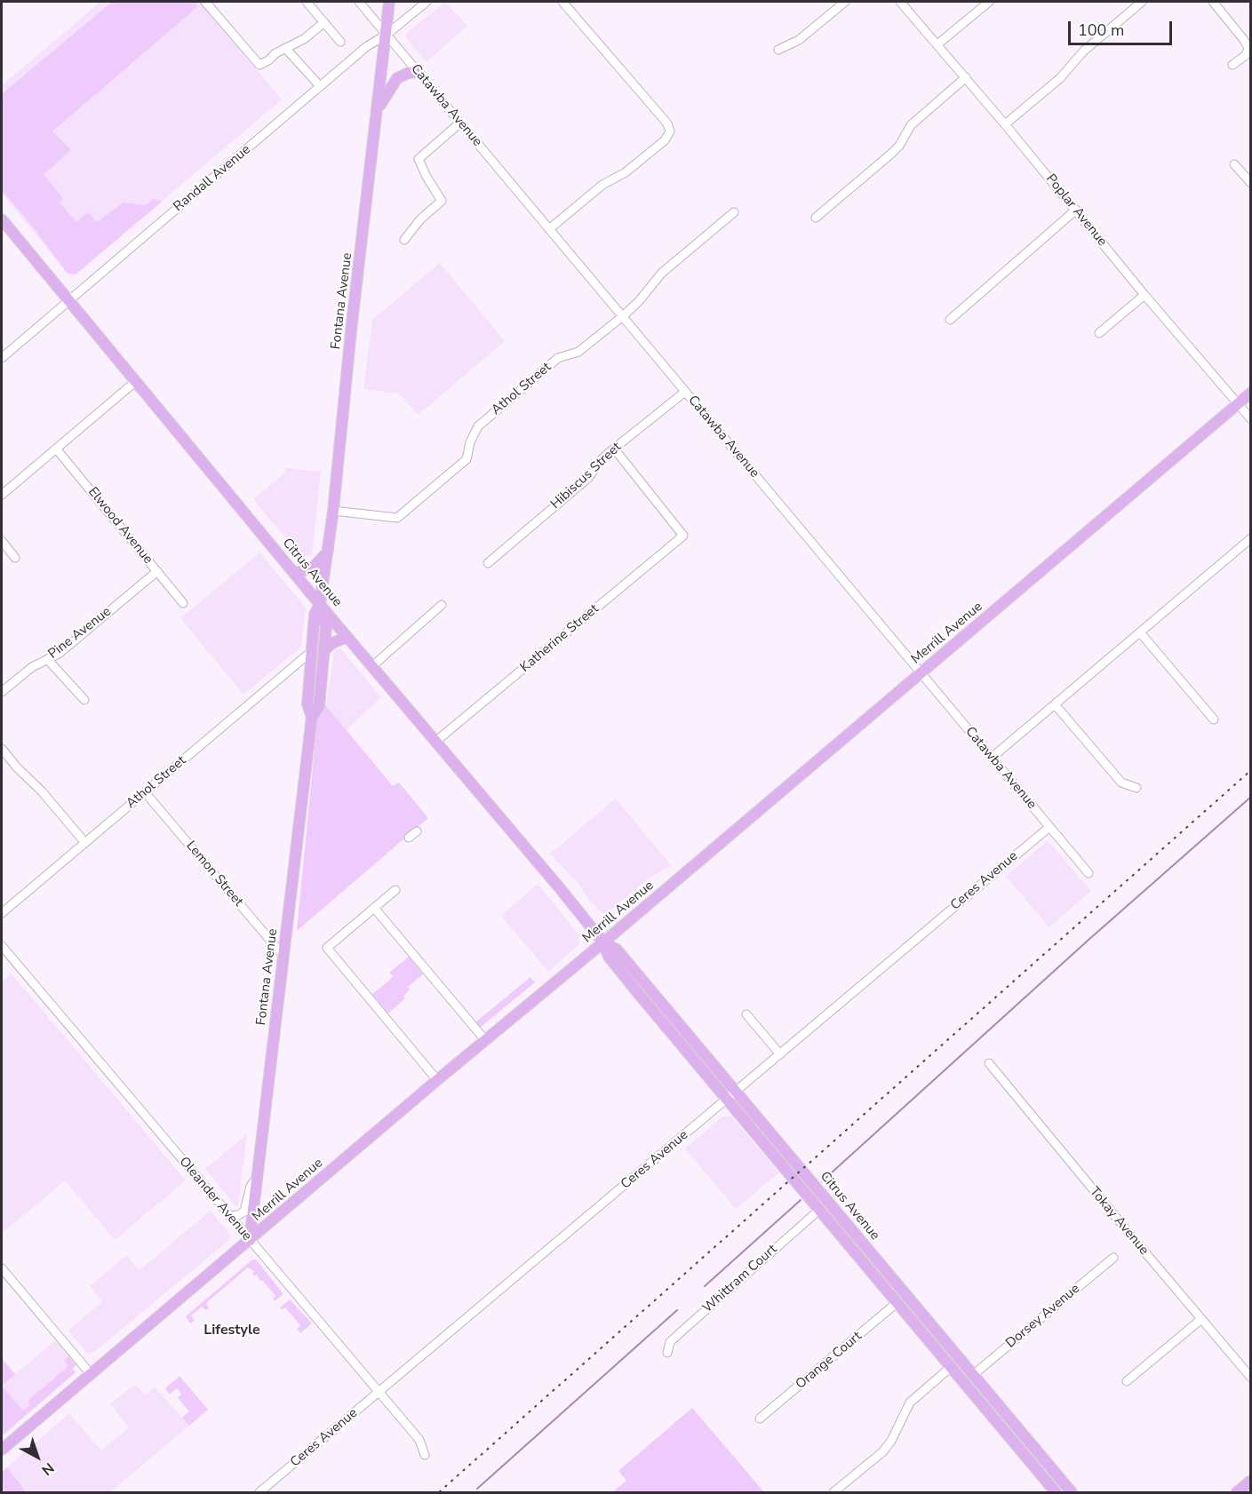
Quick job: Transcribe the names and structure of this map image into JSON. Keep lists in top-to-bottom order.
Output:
{
  "streets": {
    "main road": ["Fontana Avenue", "Citrus Avenue", "Merrill Avenue"],
    "street": [
      "Catawba Avenue",
      "Randall Avenue",
      "Poplar Avenue",
      "Athol Street",
      "Hibiscus Street",
      "Elwood Avenue",
      "Pine Avenue",
      "Katherine Street",
      "Lemon Street",
      "Ceres Avenue",
      "Oleander Avenue",
      "Tokay Avenue",
      "Whittram Court",
      "Dorsey Avenue",
      "Orange Court"
    ]
  },
  "crossings": [
    ["Catawba Avenue", "Randall Avenue"],
    ["Catawba Avenue", "Fontana Avenue"],
    ["Catawba Avenue", "Athol Street"],
    ["Catawba Avenue", "Hibiscus Street"],
    ["Catawba Avenue", "Merrill Avenue"],
    ["Catawba Avenue", "Ceres Avenue"],
    ["Randall Avenue", "Fontana Avenue"],
    ["Randall Avenue", "Citrus Avenue"],
    ["Poplar Avenue", "Merrill Avenue"],
    ["Fontana Avenue", "Athol Street"],
    ["Fontana Avenue", "Citrus Avenue"],
    ["Fontana Avenue", "Merrill Avenue"],
    ["Fontana Avenue", "Lemon Street"],
    ["Fontana Avenue", "Oleander Avenue"],
    ["Athol Street", "Lemon Street"],
    ["Hibiscus Street", "Katherine Street"],
    ["Elwood Avenue", "Pine Avenue"],
    ["Citrus Avenue", "Merrill Avenue"],
    ["Citrus Avenue", "Katherine Street"],
    ["Citrus Avenue", "Ceres Avenue"],
    ["Citrus Avenue", "Whittram Court"],
    ["Citrus Avenue", "Dorsey Avenue"],
    ["Citrus Avenue", "Orange Court"],
    ["Merrill Avenue", "Oleander Avenue"],
    ["Ceres Avenue", "Oleander Avenue"]
  ],
  "districts": ["Lifestyle"],
  "scale_bar": "100 m",
  "north": "bottom right"
}
